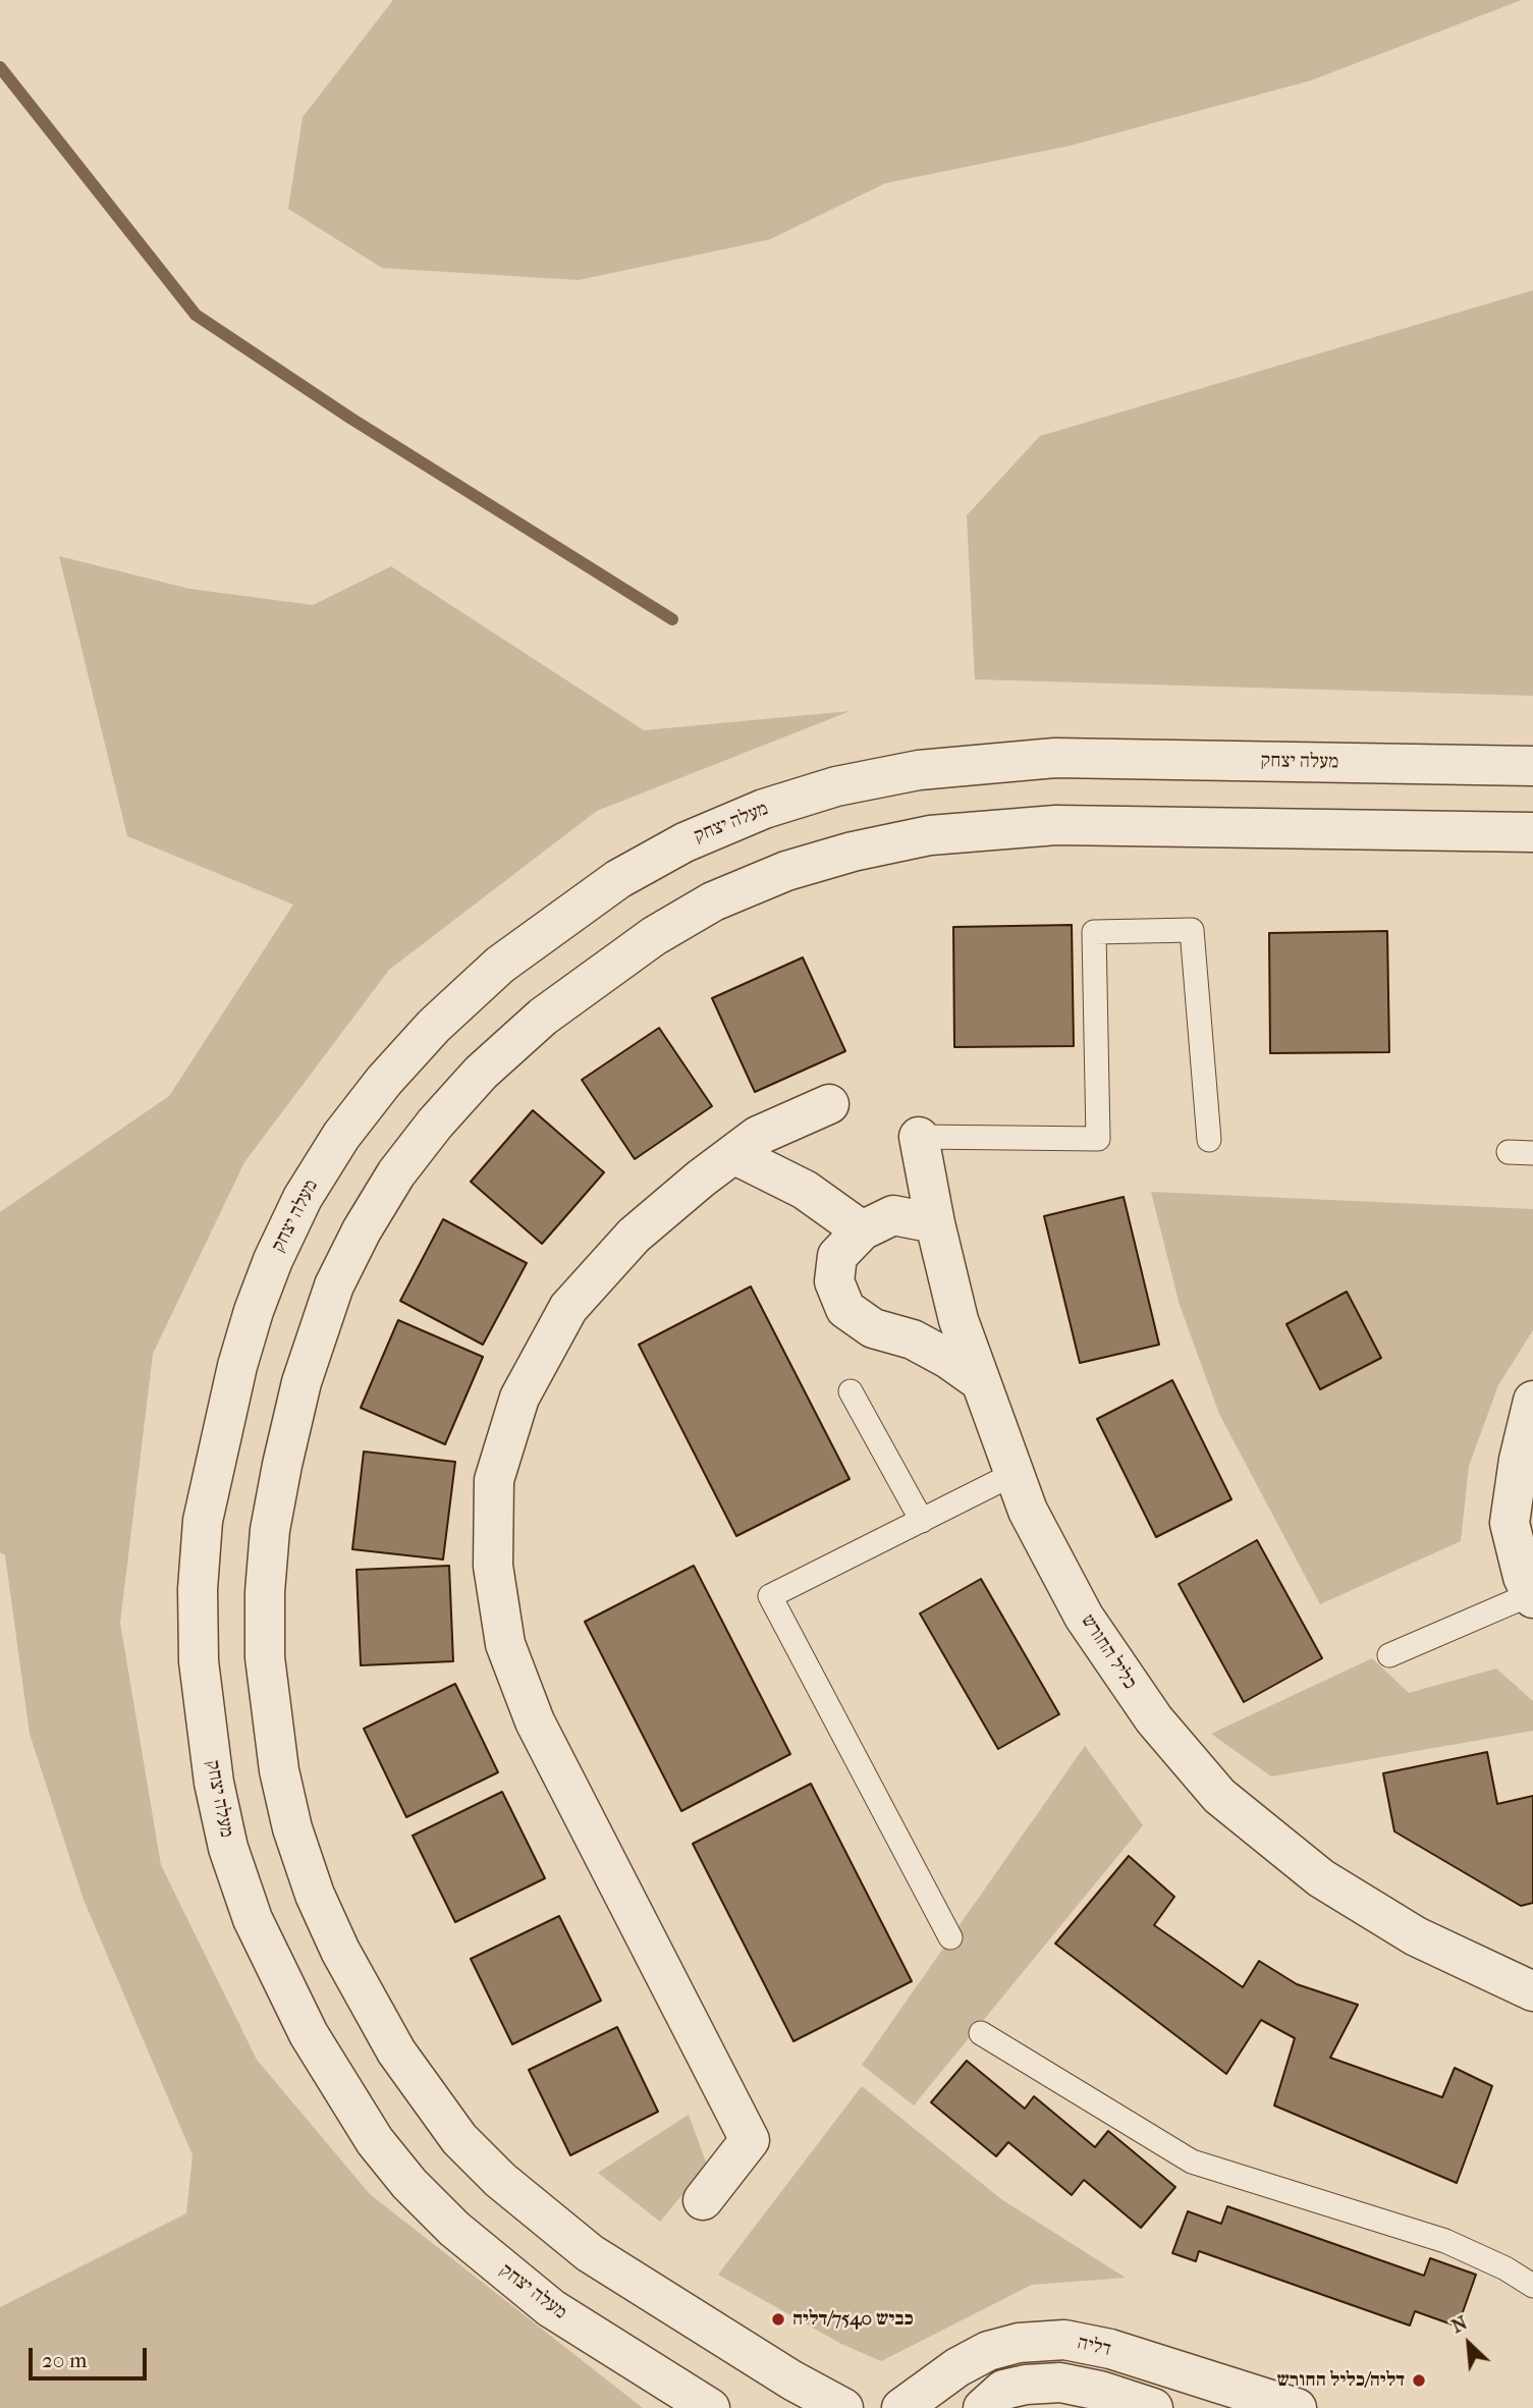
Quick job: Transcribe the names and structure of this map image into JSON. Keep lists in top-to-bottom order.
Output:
{
  "streets": {
    "street": ["מעלה יצחק", "כליל החורש", "דליה"]
  },
  "places": ["כביש 7540/דליה", "דליה/כליל החורש"],
  "scale_bar": "20 m",
  "north": "top left"
}
